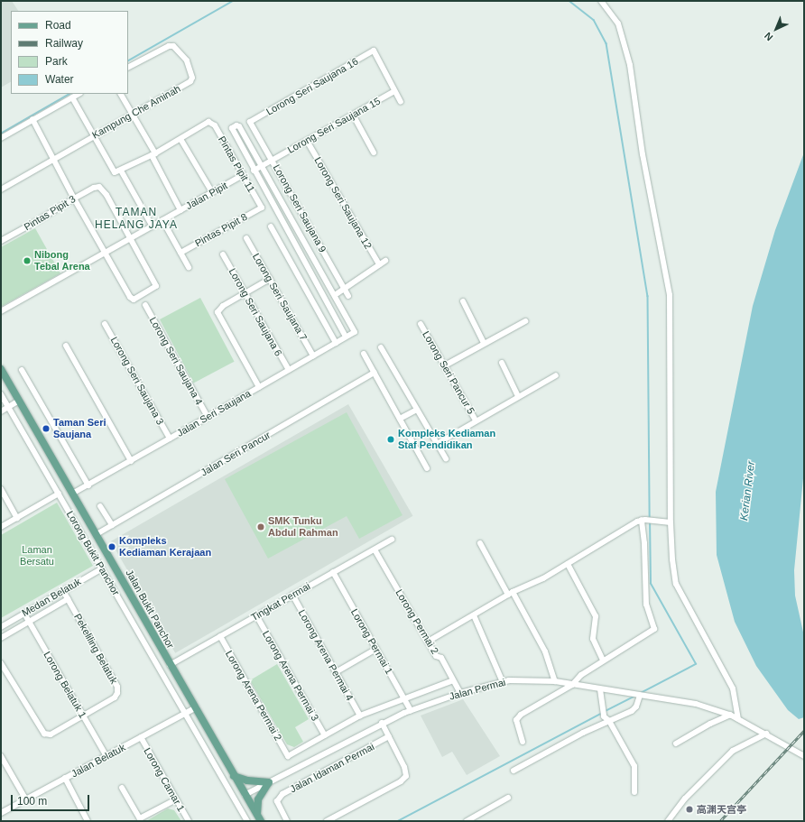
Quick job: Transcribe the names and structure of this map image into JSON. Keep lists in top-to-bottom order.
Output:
{
  "streets": {
    "main road": ["Jalan Bukit Panchor"],
    "street": [
      "Lorong Seri Saujana 16",
      "Kampung Che Aminah",
      "Lorong Seri Saujana 15",
      "Pintas Pipit 11",
      "Jalan Pipit",
      "Lorong Seri Saujana 12",
      "Lorong Seri Saujana 9",
      "Pintas Pipit 3",
      "Pintas Pipit 8",
      "Lorong Seri Saujana 7",
      "Lorong Seri Saujana 6",
      "Lorong Seri Saujana 4",
      "Lorong Seri Pancur 5",
      "Lorong Seri Saujana 3",
      "Jalan Seri Saujana",
      "Jalan Seri Pancur",
      "Lorong Bukit Panchor",
      "Medan Belatuk",
      "Tingkat Permai",
      "Lorong Permai 2",
      "Lorong Permai 1",
      "Pekeliling Belatuk",
      "Lorong Arena Permai 4",
      "Lorong Arena Permai 3",
      "Lorong Belatuk 1",
      "Jalan Permai",
      "Lorong Arena Permai 2",
      "Jalan Belatuk",
      "Jalan Idaman Permai",
      "Lorong Camar 1"
    ]
  },
  "crossings": [
    ["Lorong Seri Saujana 16", "Lorong Seri Saujana 15"],
    ["Lorong Seri Saujana 16", "Lorong Seri Saujana 9"],
    ["Lorong Seri Saujana 15", "Lorong Seri Saujana 12"],
    ["Lorong Seri Saujana 15", "Lorong Seri Saujana 9"],
    ["Pintas Pipit 11", "Jalan Pipit"],
    ["Pintas Pipit 11", "Pintas Pipit 8"],
    ["Jalan Pipit", "Pintas Pipit 3"],
    ["Lorong Seri Saujana 7", "Jalan Seri Saujana"],
    ["Lorong Seri Saujana 6", "Jalan Seri Saujana"],
    ["Lorong Seri Saujana 4", "Jalan Seri Saujana"],
    ["Lorong Seri Saujana 3", "Jalan Seri Saujana"],
    ["Jalan Seri Saujana", "Jalan Bukit Panchor"],
    ["Jalan Seri Pancur", "Jalan Bukit Panchor"],
    ["Lorong Bukit Panchor", "Medan Belatuk"],
    ["Lorong Bukit Panchor", "Jalan Belatuk"],
    ["Medan Belatuk", "Pekeliling Belatuk"],
    ["Medan Belatuk", "Lorong Belatuk 1"],
    ["Tingkat Permai", "Jalan Bukit Panchor"],
    ["Tingkat Permai", "Lorong Permai 2"],
    ["Tingkat Permai", "Lorong Permai 1"],
    ["Tingkat Permai", "Lorong Arena Permai 4"],
    ["Tingkat Permai", "Lorong Arena Permai 3"],
    ["Tingkat Permai", "Lorong Arena Permai 2"],
    ["Jalan Bukit Panchor", "Jalan Permai"],
    ["Jalan Bukit Panchor", "Jalan Belatuk"],
    ["Lorong Permai 2", "Jalan Permai"],
    ["Lorong Permai 1", "Jalan Permai"],
    ["Pekeliling Belatuk", "Lorong Belatuk 1"],
    ["Lorong Arena Permai 3", "Lorong Arena Permai 2"],
    ["Lorong Belatuk 1", "Jalan Belatuk"],
    ["Jalan Belatuk", "Lorong Camar 1"]
  ],
  "districts": ["TAMAN HELANG JAYA"],
  "water": ["Kerian River"],
  "parks": ["Laman Bersatu"],
  "places": [
    "Nibong Tebal Arena",
    "Taman Seri Saujana",
    "Kompleks Kediaman Staf Pendidikan",
    "SMK Tunku Abdul Rahman",
    "Kompleks Kediaman Kerajaan",
    "高渊天宫亭"
  ],
  "legend": [
    "Road",
    "Railway",
    "Park",
    "Water"
  ],
  "scale_bar": "100 m",
  "north": "bottom left"
}
